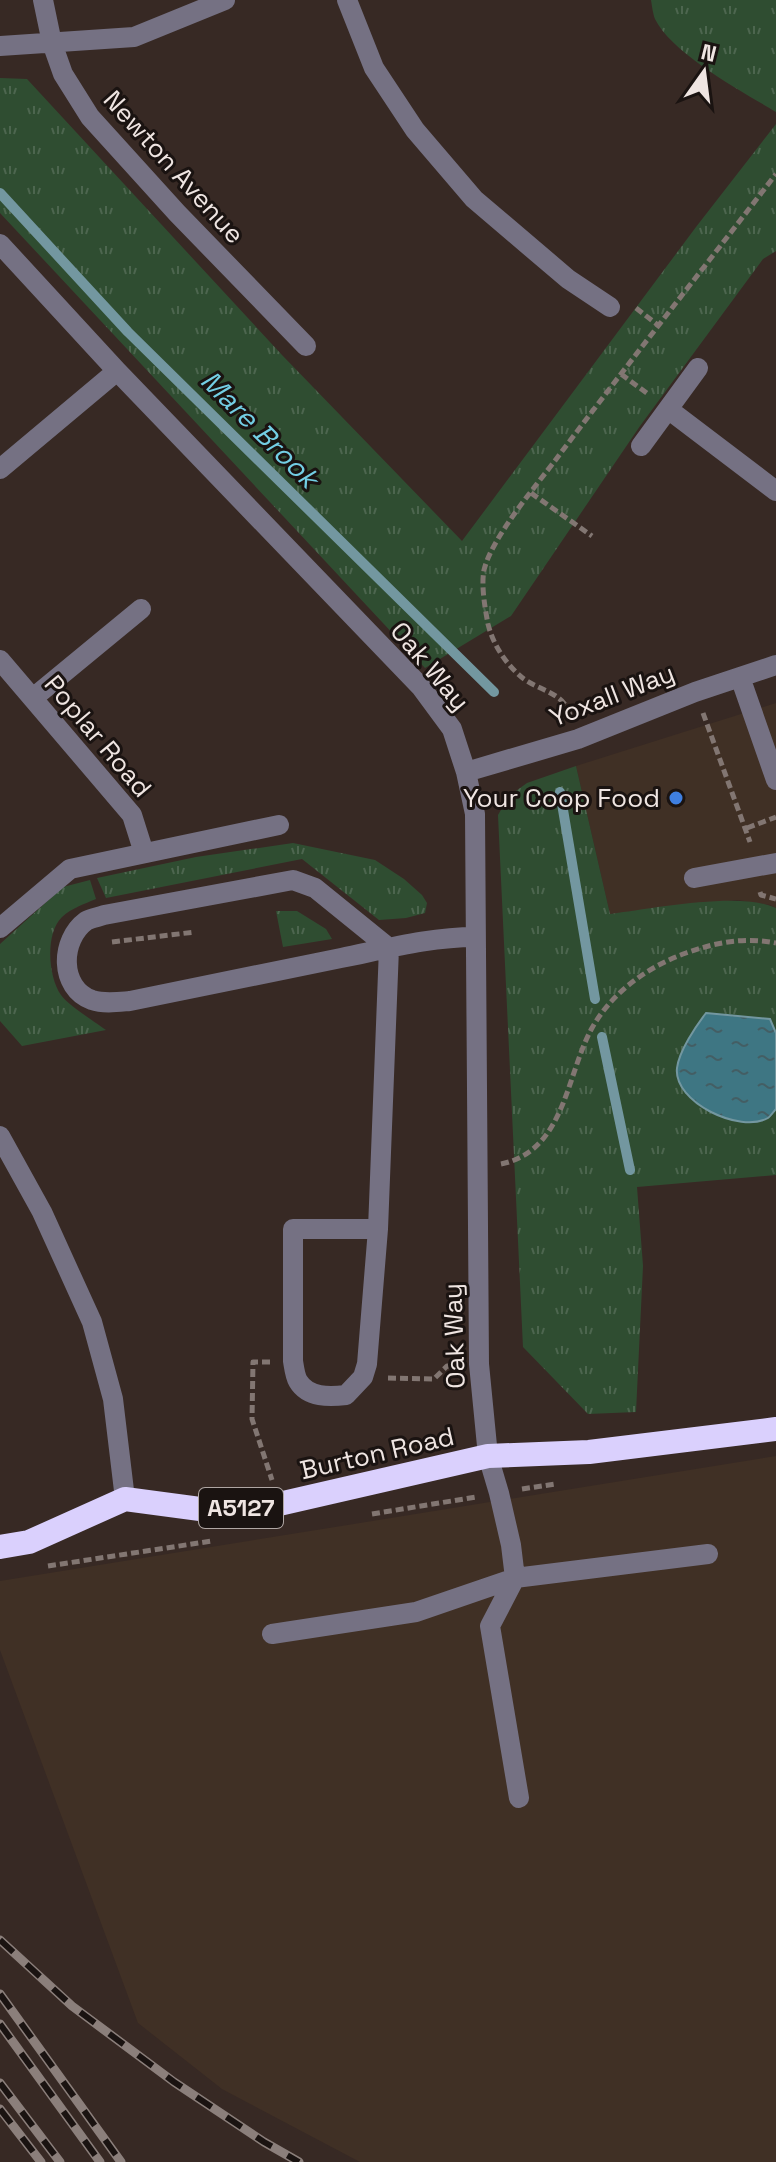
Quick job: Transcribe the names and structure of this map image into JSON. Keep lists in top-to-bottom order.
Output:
{
  "streets": {
    "highway": ["Burton Road", "A5127"],
    "street": [
      "Newton Avenue",
      "Oak Way",
      "Yoxall Way",
      "Poplar Road"
    ]
  },
  "crossings": [
    ["Oak Way", "Yoxall Way"],
    ["Oak Way", "Burton Road"]
  ],
  "water": ["Mare Brook"],
  "places": ["Your Coop Food"],
  "north": "top"
}
